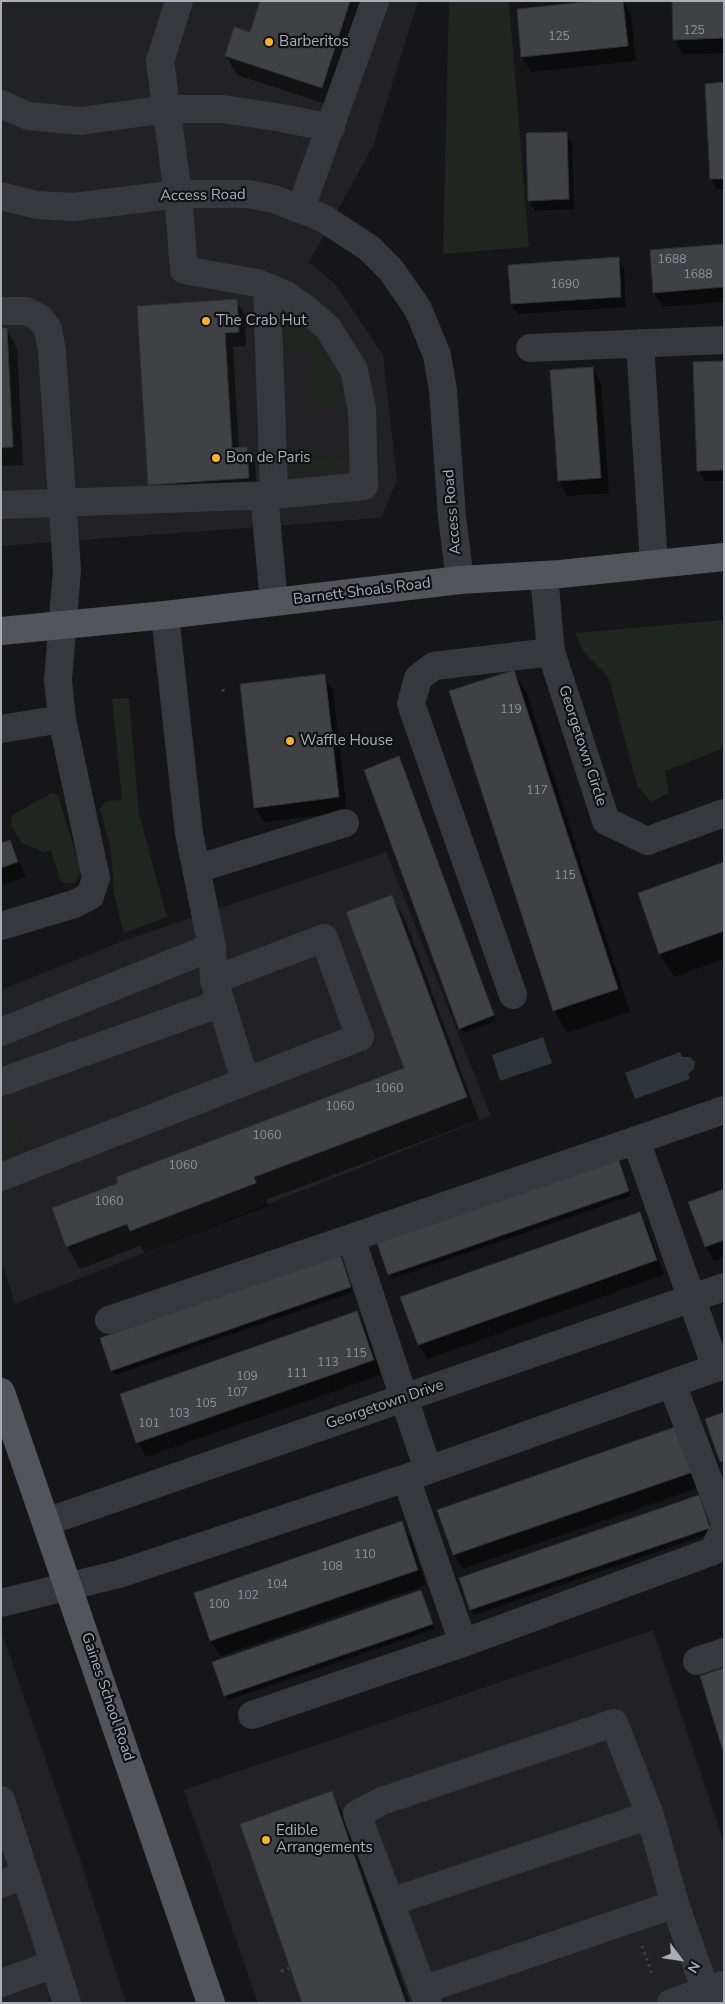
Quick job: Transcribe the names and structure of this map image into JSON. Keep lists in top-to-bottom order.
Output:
{
  "streets": {
    "main road": ["Barnett Shoals Road", "Gaines School Road"],
    "street": ["Access Road", "Georgetown Circle", "Georgetown Drive"]
  },
  "crossings": [
    ["Access Road", "Barnett Shoals Road"],
    ["Barnett Shoals Road", "Georgetown Circle"],
    ["Georgetown Drive", "Gaines School Road"]
  ],
  "places": [
    "Barberitos",
    "The Crab Hut",
    "Bon de Paris",
    "Waffle House",
    "Edible Arrangements"
  ],
  "house_numbers": [
    "125",
    "125",
    "1688",
    "1688",
    "1690",
    "119",
    "117",
    "115",
    "1060",
    "1060",
    "1060",
    "1060",
    "1060",
    "115",
    "113",
    "111",
    "109",
    "107",
    "105",
    "103",
    "101",
    "110",
    "108",
    "104",
    "102",
    "100"
  ],
  "north": "bottom right"
}
